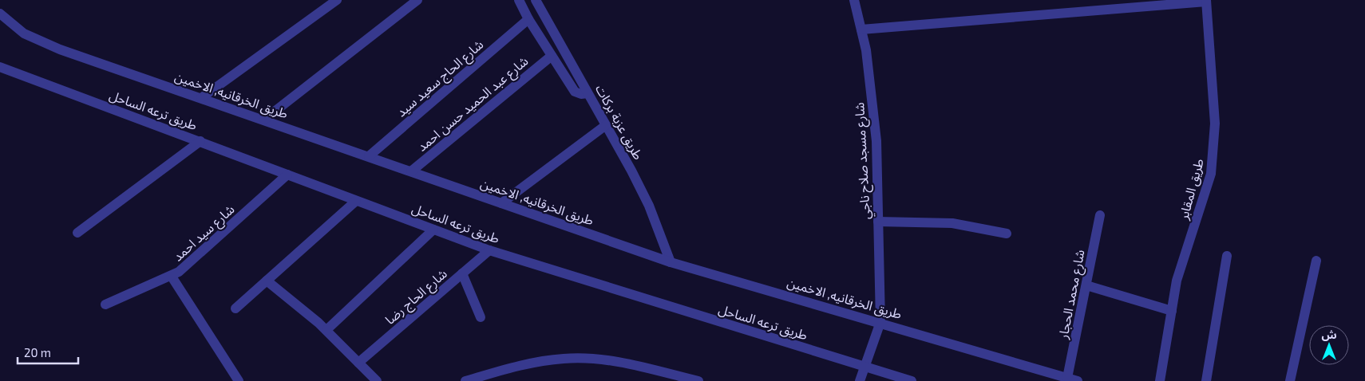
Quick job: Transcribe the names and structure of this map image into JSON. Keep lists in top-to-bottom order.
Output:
{
  "streets": {
    "street": [
      "شارع الحاج سعيد سيد",
      "طريق الخرقانيه, الاخمين",
      "شارع عبد الحميد حسن احمد",
      "طريق ترعه الساحل",
      "طريق عزبة بركات",
      "شارع مسجد صلاح ناجي",
      "طريق المقابر",
      "شارع سيد احمد",
      "شارع محمد الحجار",
      "شارع الحاج رضا"
    ]
  },
  "crossings": [
    ["شارع الحاج سعيد سيد", "طريق الخرقانيه, الاخمين"],
    ["طريق الخرقانيه, الاخمين", "شارع عبد الحميد حسن احمد"],
    ["طريق الخرقانيه, الاخمين", "طريق عزبة بركات"],
    ["طريق الخرقانيه, الاخمين", "شارع مسجد صلاح ناجي"],
    ["طريق الخرقانيه, الاخمين", "شارع محمد الحجار"],
    ["طريق ترعه الساحل", "شارع مسجد صلاح ناجي"],
    ["طريق ترعه الساحل", "شارع سيد احمد"],
    ["طريق ترعه الساحل", "شارع الحاج رضا"]
  ],
  "scale_bar": "20 m",
  "north": "top"
}
